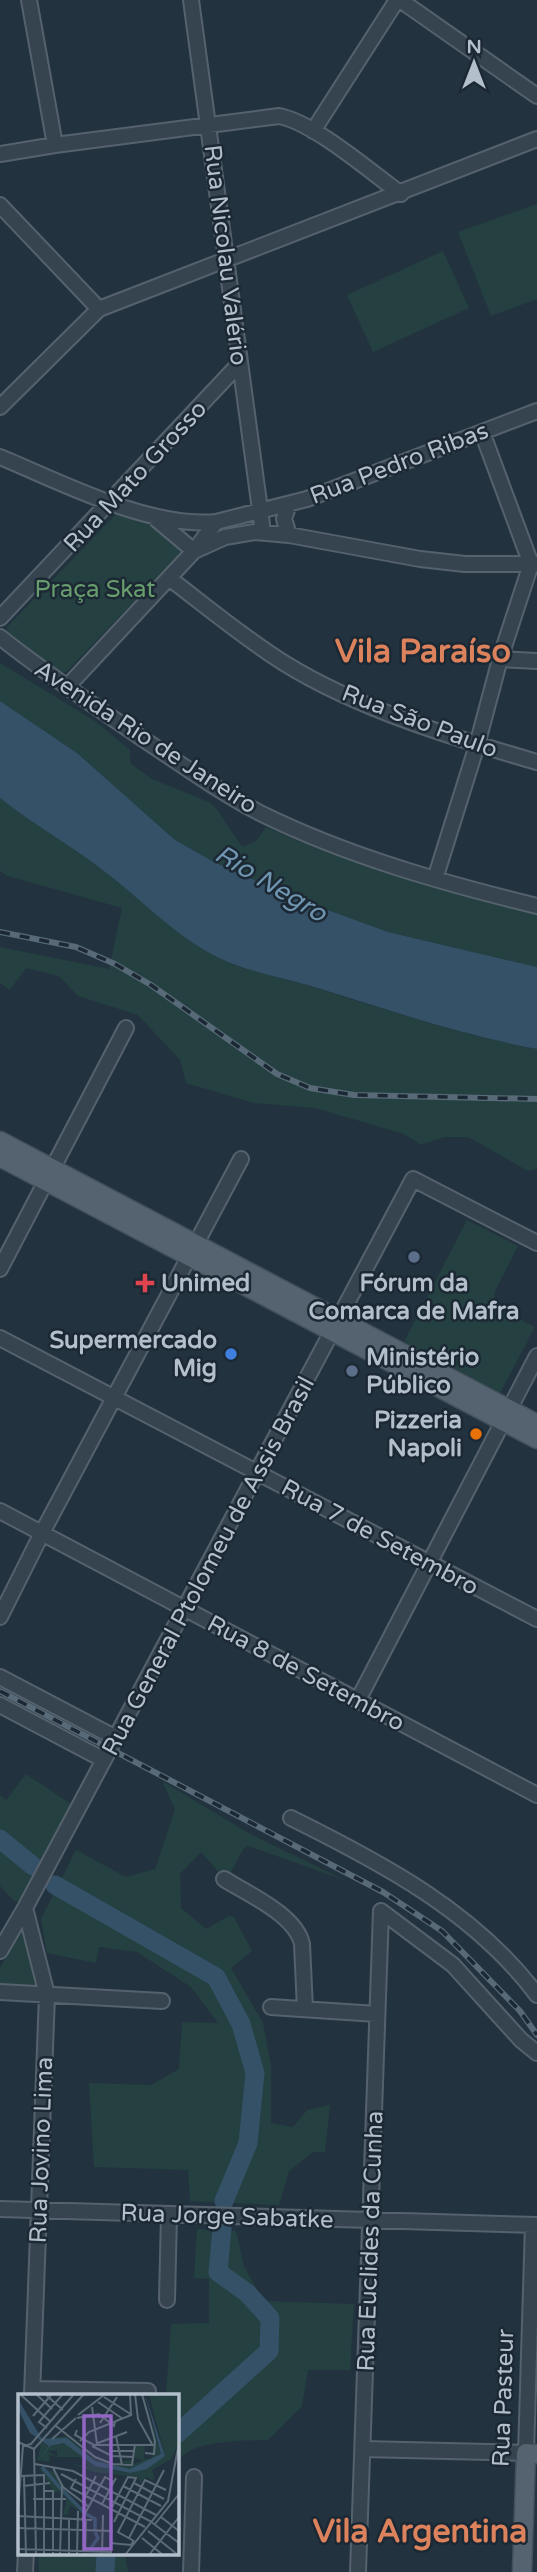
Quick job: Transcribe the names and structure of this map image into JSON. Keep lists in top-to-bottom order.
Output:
{
  "streets": {
    "main road": ["Rua Pasteur"],
    "street": [
      "Rua Nicolau Valério",
      "Rua Pedro Ribas",
      "Rua Mato Grosso",
      "Rua São Paulo",
      "Avenida Rio de Janeiro",
      "Rua 7 de Setembro",
      "Rua General Ptolomeu de Assis Brasil",
      "Rua 8 de Setembro",
      "Rua Jovino Lima",
      "Rua Jorge Sabatke",
      "Rua Euclides da Cunha"
    ]
  },
  "crossings": [
    ["Rua Nicolau Valério", "Rua Pedro Ribas"],
    ["Rua Nicolau Valério", "Rua Mato Grosso"],
    ["Rua 7 de Setembro", "Rua General Ptolomeu de Assis Brasil"],
    ["Rua General Ptolomeu de Assis Brasil", "Rua 8 de Setembro"],
    ["Rua General Ptolomeu de Assis Brasil", "Rua Jovino Lima"],
    ["Rua Jovino Lima", "Rua Jorge Sabatke"],
    ["Rua Jorge Sabatke", "Rua Euclides da Cunha"],
    ["Rua Jorge Sabatke", "Rua Pasteur"]
  ],
  "districts": ["Vila Paraíso", "Vila Argentina"],
  "water": ["Rio Negro"],
  "parks": ["Praça Skat"],
  "places": {
    "other": [
      "Fórum da Comarca de Mafra",
      "Supermercado Mig",
      "Ministério Público",
      "Pizzeria Napoli"
    ],
    "health": ["Unimed"]
  },
  "north": "top"
}
